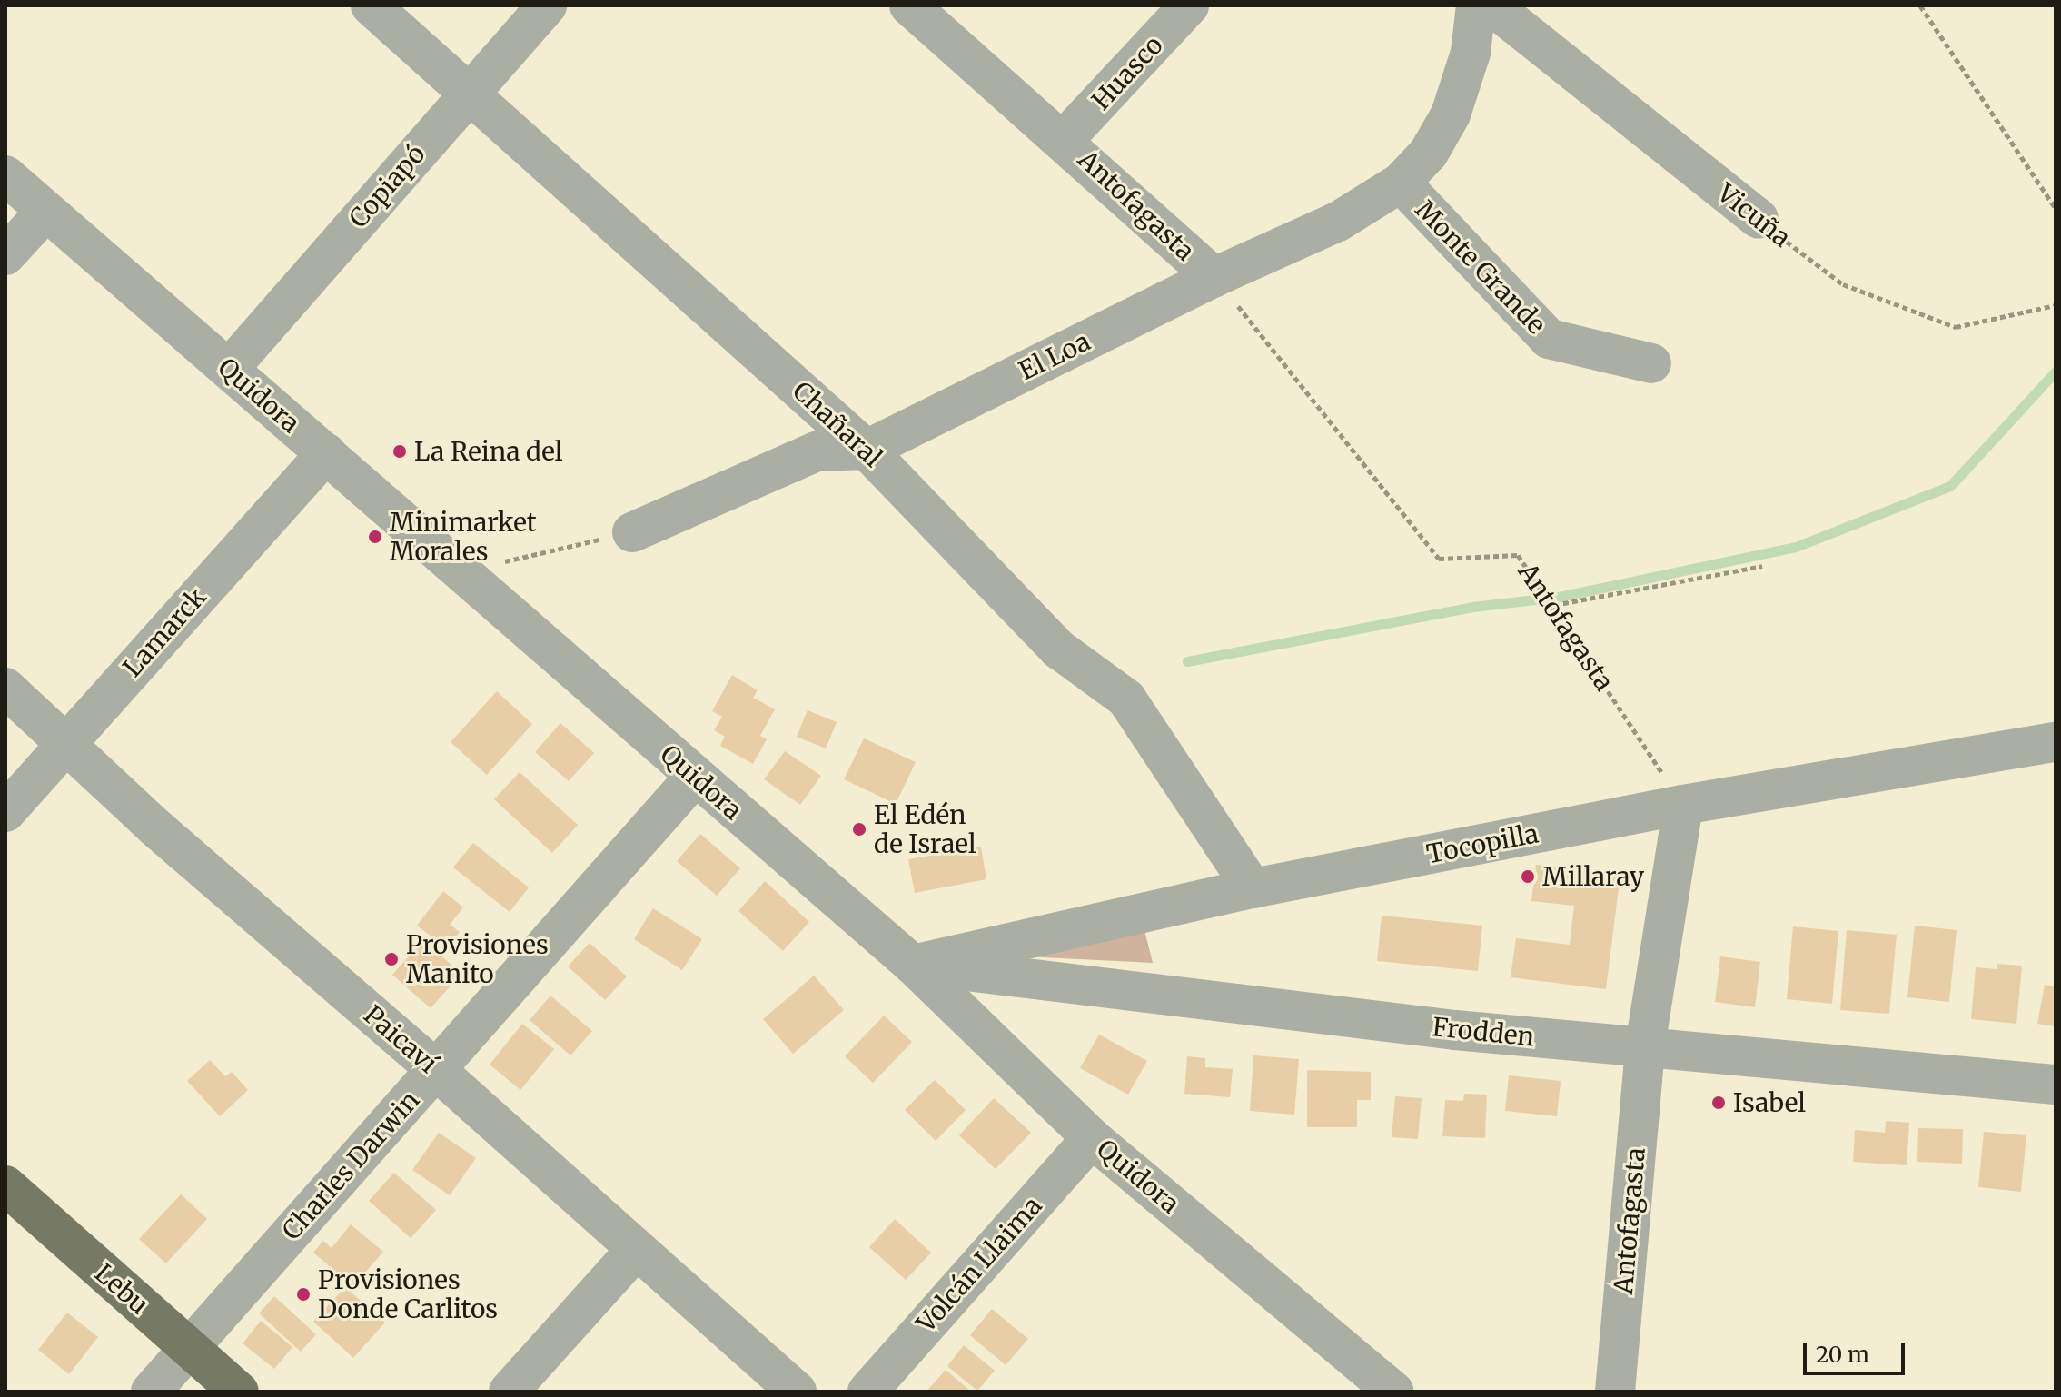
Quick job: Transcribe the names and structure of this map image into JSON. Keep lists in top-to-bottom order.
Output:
{
  "streets": {
    "main road": ["Lebu"],
    "street": [
      "Huasco",
      "Copiapó",
      "Antofagasta",
      "Vicuña",
      "Monte Grande",
      "El Loa",
      "Quidora",
      "Chañaral",
      "Lamarck",
      "Tocopilla",
      "Frodden",
      "Paicaví",
      "Charles Darwin",
      "Volcán Llaima"
    ]
  },
  "crossings": [
    ["Huasco", "Antofagasta"],
    ["Copiapó", "Quidora"],
    ["Copiapó", "Chañaral"],
    ["Antofagasta", "El Loa"],
    ["Antofagasta", "Tocopilla"],
    ["Antofagasta", "Frodden"],
    ["Monte Grande", "El Loa"],
    ["El Loa", "Chañaral"],
    ["Quidora", "Lamarck"],
    ["Quidora", "Tocopilla"],
    ["Quidora", "Frodden"],
    ["Quidora", "Charles Darwin"],
    ["Quidora", "Volcán Llaima"],
    ["Chañaral", "Tocopilla"],
    ["Lamarck", "Paicaví"],
    ["Tocopilla", "Frodden"],
    ["Paicaví", "Charles Darwin"],
    ["Charles Darwin", "Lebu"]
  ],
  "places": [
    "La Reina del",
    "Minimarket Morales",
    "El Edén de Israel",
    "Millaray",
    "Provisiones Manito",
    "Isabel",
    "Provisiones Donde Carlitos"
  ],
  "scale_bar": "20 m"
}
